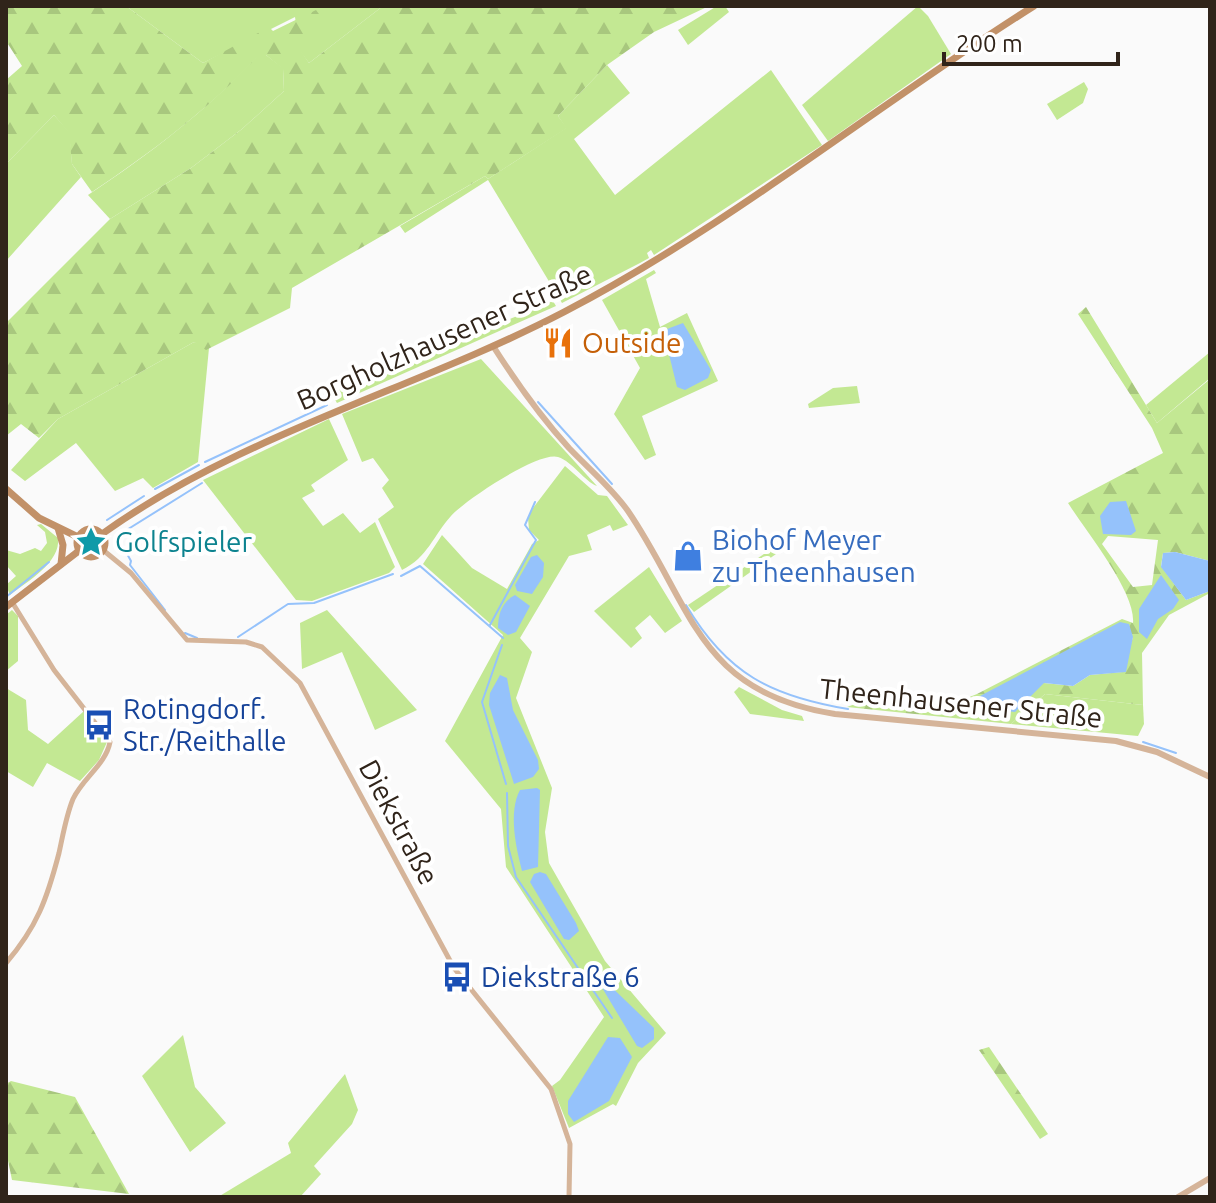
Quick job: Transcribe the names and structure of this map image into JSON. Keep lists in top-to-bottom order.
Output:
{
  "streets": {
    "main road": ["Borgholzhausener Straße"],
    "street": ["Theenhausener Straße", "Diekstraße"]
  },
  "crossings": [
    ["Borgholzhausener Straße", "Theenhausener Straße"],
    ["Borgholzhausener Straße", "Diekstraße"]
  ],
  "places": {
    "restaurant": ["Outside"],
    "place": ["Golfspieler"],
    "shop": ["Biohof Meyer zu Theenhausen"],
    "bus stop": ["Rotingdorf. Str./Reithalle", "Diekstraße 6"]
  },
  "scale_bar": "200 m"
}
